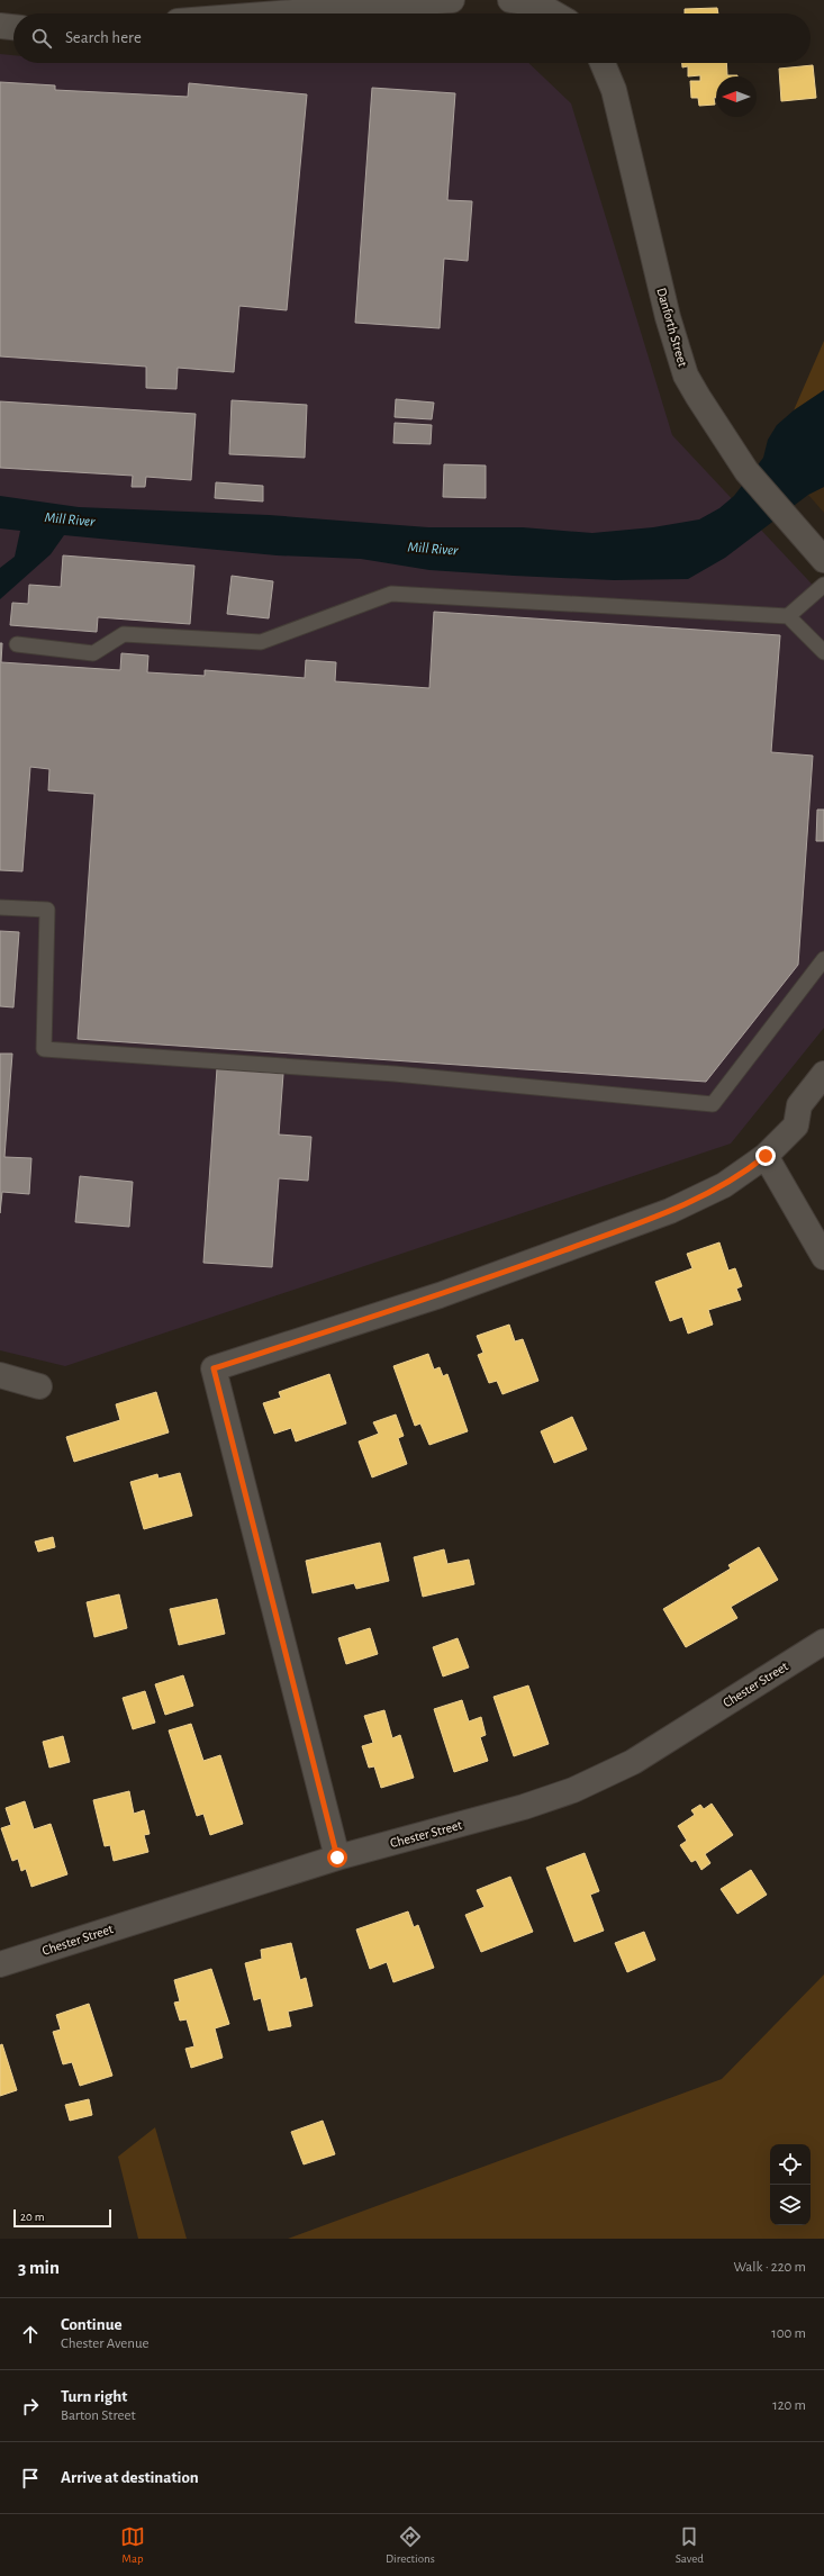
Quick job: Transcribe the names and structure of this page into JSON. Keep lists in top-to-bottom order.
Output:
{
  "streets": {
    "street": ["Danforth Street", "Chester Street"]
  },
  "water": ["Mill River"],
  "scale_bar": "20 m",
  "north": "left",
  "page": {
    "search": "Search here",
    "scale": "20 m",
    "heading": ["3 min", "Walk · 220 m"],
    "list": [
      ["Continue", "Chester Avenue", "100 m"],
      ["Turn right", "Barton Street", "120 m"],
      "Arrive at destination"
    ],
    "nav": ["Map", "Directions", "Saved"]
  }
}
